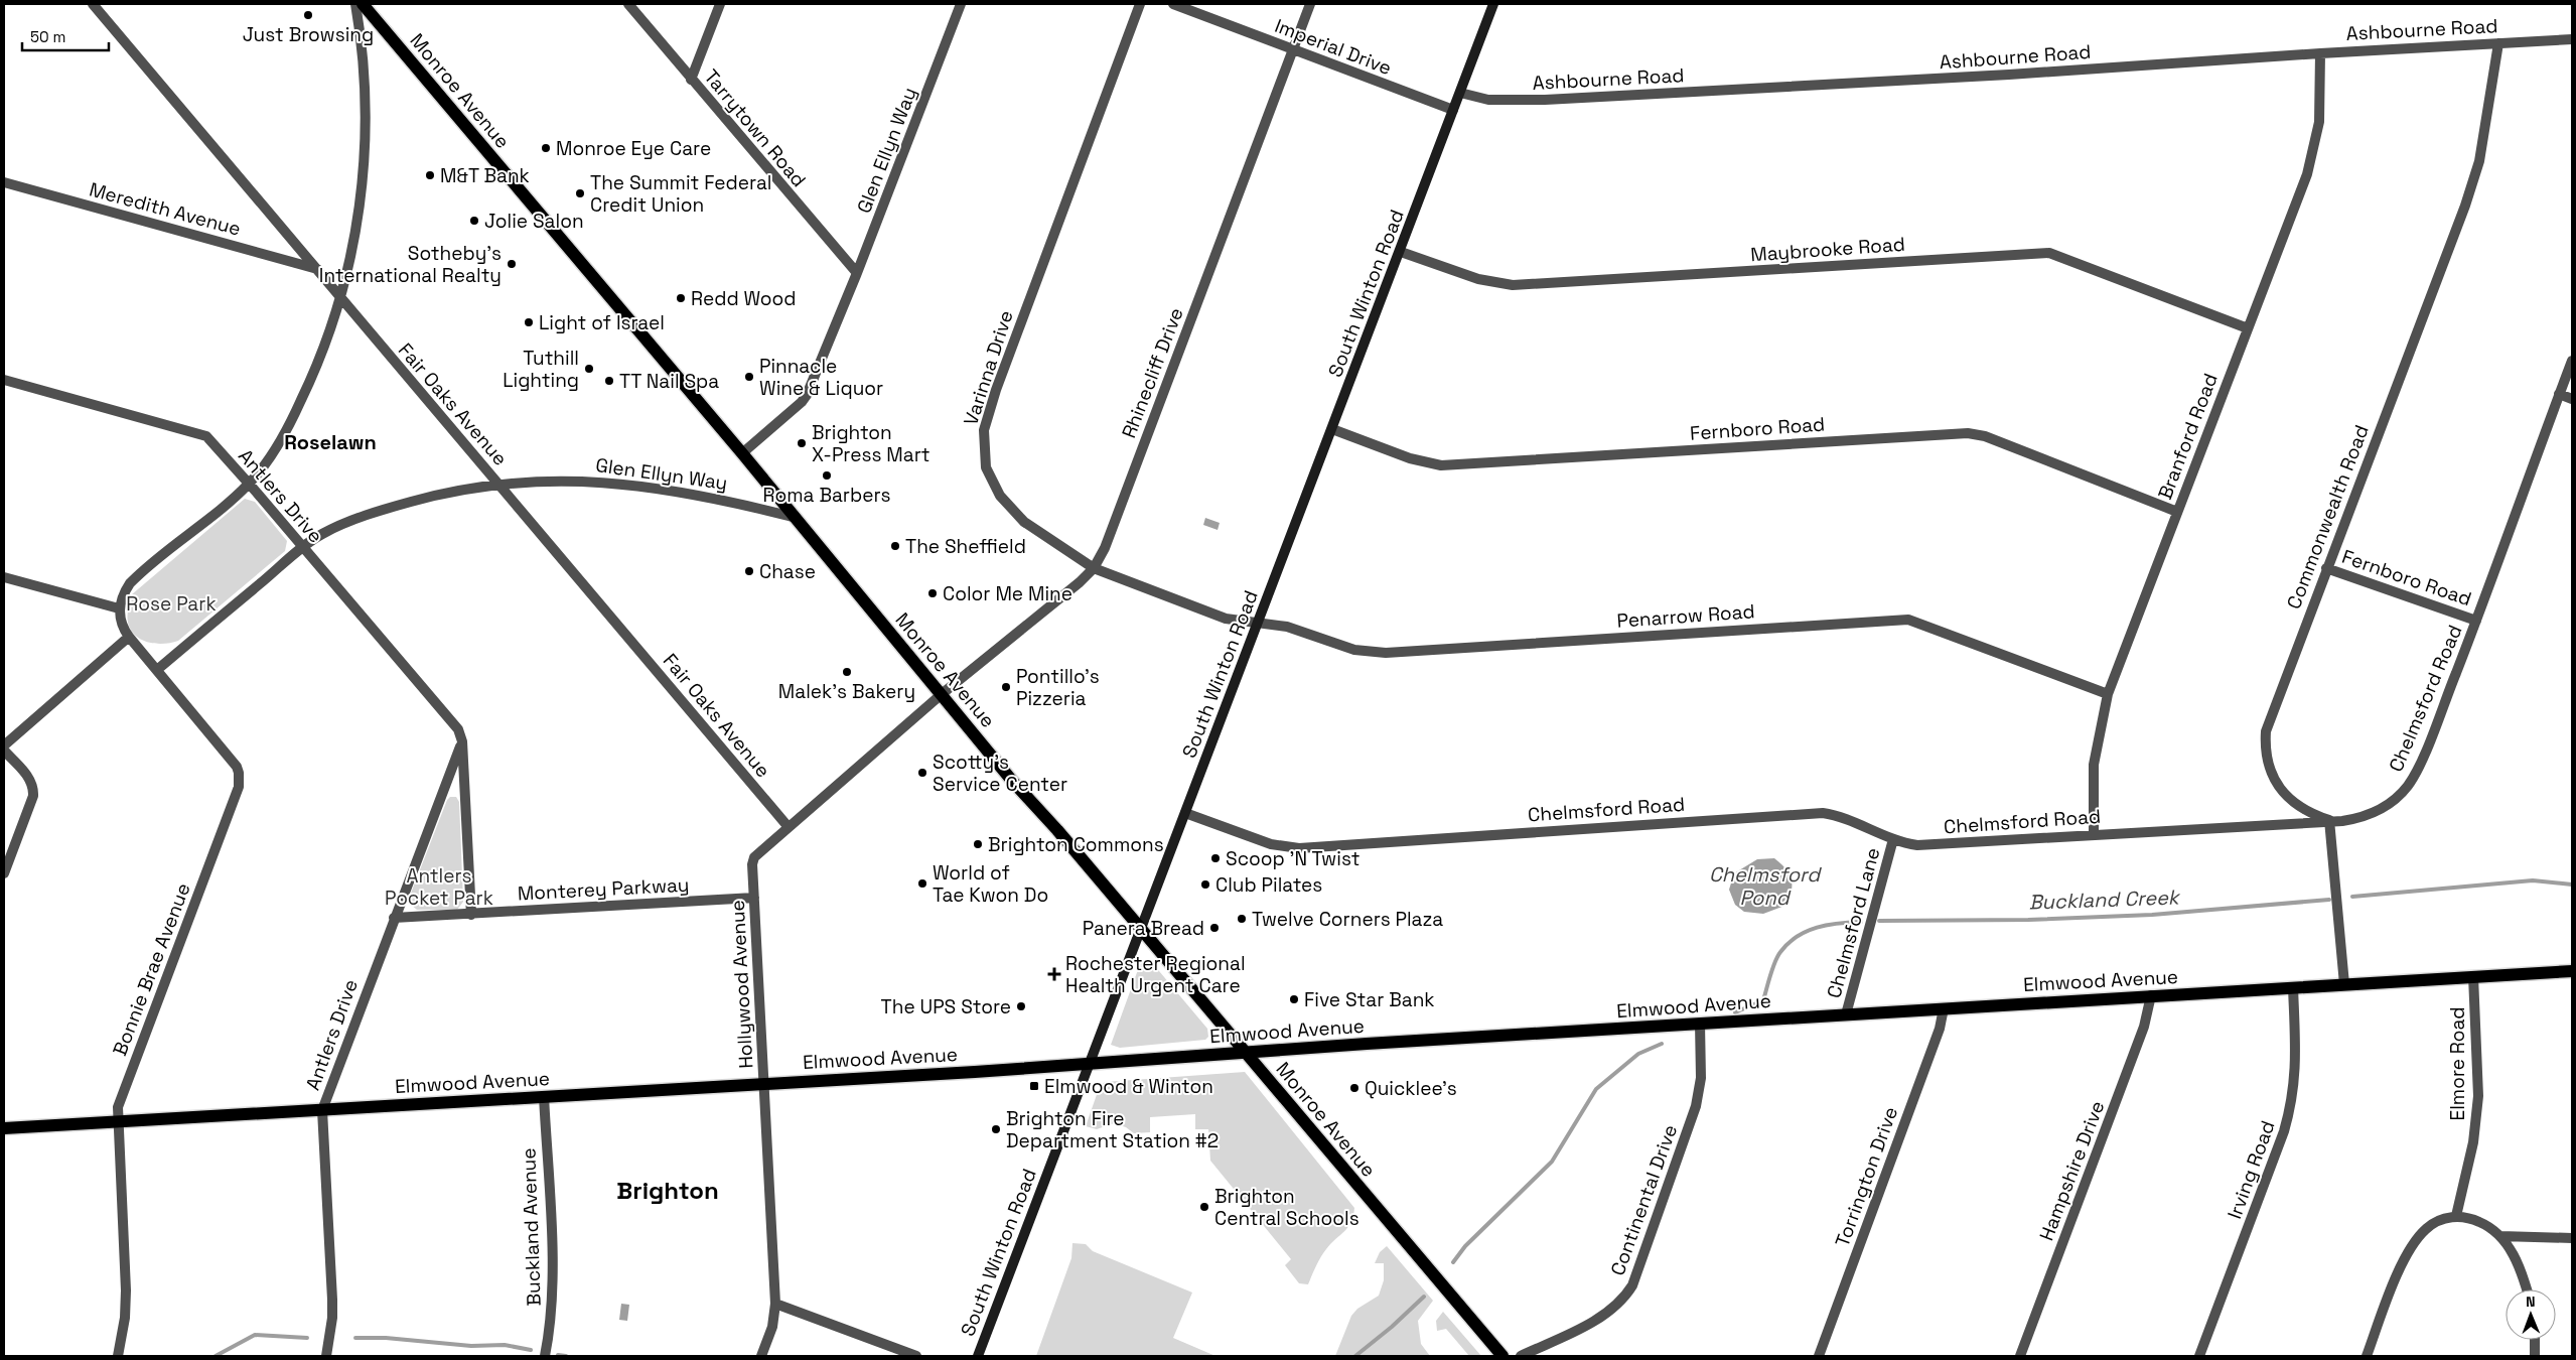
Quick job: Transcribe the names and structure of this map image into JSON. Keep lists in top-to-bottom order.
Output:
{
  "streets": {
    "main road": ["Monroe Avenue", "South Winton Road", "Elmwood Avenue"],
    "street": [
      "Ashbourne Road",
      "Imperial Drive",
      "Tarrytown Road",
      "Glen Ellyn Way",
      "Meredith Avenue",
      "Maybrooke Road",
      "Varinna Drive",
      "Rhinecliff Drive",
      "Fair Oaks Avenue",
      "Fernboro Road",
      "Branford Road",
      "Antlers Drive",
      "Commonwealth Road",
      "Penarrow Road",
      "Chelmsford Road",
      "Monterey Parkway",
      "Chelmsford Lane",
      "Bonnie Brae Avenue",
      "Hollywood Avenue",
      "Elmore Road",
      "Irving Road",
      "Hampshire Drive",
      "Torrington Drive",
      "Continental Drive",
      "Buckland Avenue"
    ]
  },
  "crossings": [
    ["Ashbourne Road", "South Winton Road"],
    ["Ashbourne Road", "Branford Road"],
    ["Ashbourne Road", "Commonwealth Road"],
    ["Imperial Drive", "South Winton Road"],
    ["Imperial Drive", "Rhinecliff Drive"],
    ["Monroe Avenue", "Glen Ellyn Way"],
    ["Monroe Avenue", "South Winton Road"],
    ["Monroe Avenue", "Rhinecliff Drive"],
    ["Monroe Avenue", "Elmwood Avenue"],
    ["Monroe Avenue", "Hollywood Avenue"],
    ["Tarrytown Road", "Glen Ellyn Way"],
    ["Glen Ellyn Way", "Fair Oaks Avenue"],
    ["Glen Ellyn Way", "Antlers Drive"],
    ["Glen Ellyn Way", "Bonnie Brae Avenue"],
    ["Meredith Avenue", "Fair Oaks Avenue"],
    ["Maybrooke Road", "South Winton Road"],
    ["Maybrooke Road", "Branford Road"],
    ["South Winton Road", "Varinna Drive"],
    ["South Winton Road", "Fernboro Road"],
    ["South Winton Road", "Penarrow Road"],
    ["South Winton Road", "Chelmsford Road"],
    ["South Winton Road", "Elmwood Avenue"],
    ["Varinna Drive", "Rhinecliff Drive"],
    ["Varinna Drive", "Penarrow Road"],
    ["Rhinecliff Drive", "Hollywood Avenue"],
    ["Fair Oaks Avenue", "Hollywood Avenue"],
    ["Fernboro Road", "Branford Road"],
    ["Fernboro Road", "Commonwealth Road"],
    ["Fernboro Road", "Chelmsford Road"],
    ["Branford Road", "Penarrow Road"],
    ["Branford Road", "Chelmsford Road"],
    ["Antlers Drive", "Monterey Parkway"],
    ["Antlers Drive", "Elmwood Avenue"],
    ["Commonwealth Road", "Chelmsford Road"],
    ["Chelmsford Road", "Chelmsford Lane"],
    ["Monterey Parkway", "Hollywood Avenue"],
    ["Chelmsford Lane", "Elmwood Avenue"],
    ["Bonnie Brae Avenue", "Elmwood Avenue"],
    ["Elmwood Avenue", "Hollywood Avenue"],
    ["Elmwood Avenue", "Elmore Road"],
    ["Elmwood Avenue", "Irving Road"],
    ["Elmwood Avenue", "Hampshire Drive"],
    ["Elmwood Avenue", "Torrington Drive"],
    ["Elmwood Avenue", "Continental Drive"],
    ["Elmwood Avenue", "Buckland Avenue"]
  ],
  "districts": ["Roselawn", "Brighton"],
  "water": ["Chelmsford Pond", "Buckland Creek"],
  "parks": ["Rose Park", "Antlers Pocket Park"],
  "places": {
    "other": [
      "Just Browsing",
      "Monroe Eye Care",
      "M&T Bank",
      "The Summit Federal Credit Union",
      "Jolie Salon",
      "Sotheby's International Realty",
      "Redd Wood",
      "Light of Israel",
      "Tuthill Lighting",
      "Pinnacle Wine & Liquor",
      "TT Nail Spa",
      "Brighton X-Press Mart",
      "Roma Barbers",
      "The Sheffield",
      "Chase",
      "Color Me Mine",
      "Malek's Bakery",
      "Pontillo's Pizzeria",
      "Scotty's Service Center",
      "Brighton Commons",
      "Scoop 'N Twist",
      "World of Tae Kwon Do",
      "Club Pilates",
      "Twelve Corners Plaza",
      "Panera Bread",
      "Five Star Bank",
      "The UPS Store",
      "Quicklee's",
      "Brighton Fire Department Station #2",
      "Brighton Central Schools"
    ],
    "health": ["Rochester Regional Health Urgent Care"],
    "transit": ["Elmwood & Winton"]
  },
  "scale_bar": "50 m",
  "north": "top"
}
